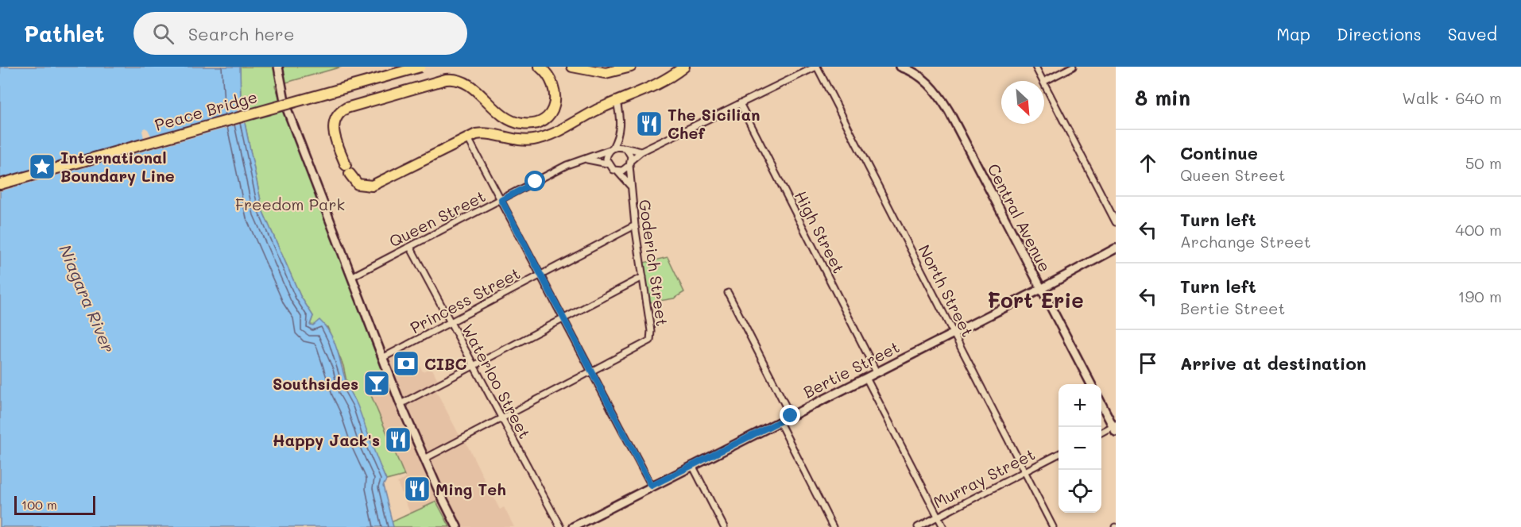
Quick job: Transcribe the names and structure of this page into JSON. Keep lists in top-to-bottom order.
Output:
{
  "streets": {
    "highway": ["Peace Bridge"],
    "main road": ["Central Avenue", "Bertie Street"],
    "street": [
      "Queen Street",
      "High Street",
      "Goderich Street",
      "North Street",
      "Princess Street",
      "Waterloo Street",
      "Murray Street"
    ]
  },
  "crossings": [
    ["Central Avenue", "Bertie Street"],
    ["Queen Street", "Goderich Street"],
    ["Queen Street", "Waterloo Street"],
    ["High Street", "Bertie Street"],
    ["Goderich Street", "Princess Street"],
    ["North Street", "Bertie Street"],
    ["North Street", "Murray Street"],
    ["Princess Street", "Waterloo Street"]
  ],
  "districts": ["Fort Erie"],
  "water": ["Niagara River"],
  "parks": ["Freedom Park"],
  "places": {
    "restaurant": ["The Sicilian Chef", "Happy Jack's", "Ming Teh"],
    "place": ["International Boundary Line"],
    "bank": ["CIBC"],
    "bar": ["Southsides"]
  },
  "scale_bar": "100 m",
  "north": "bottom right",
  "page": {
    "header": "Pathlet",
    "search": "Search here",
    "nav": ["Map", "Directions", "Saved"],
    "heading": ["8 min", "Walk · 640 m"],
    "list": [
      ["Continue", "Queen Street", "50 m"],
      ["Turn left", "Archange Street", "400 m"],
      ["Turn left", "Bertie Street", "190 m"],
      "Arrive at destination"
    ],
    "map_buttons": ["+", "−"],
    "scale": "100 m"
  }
}
